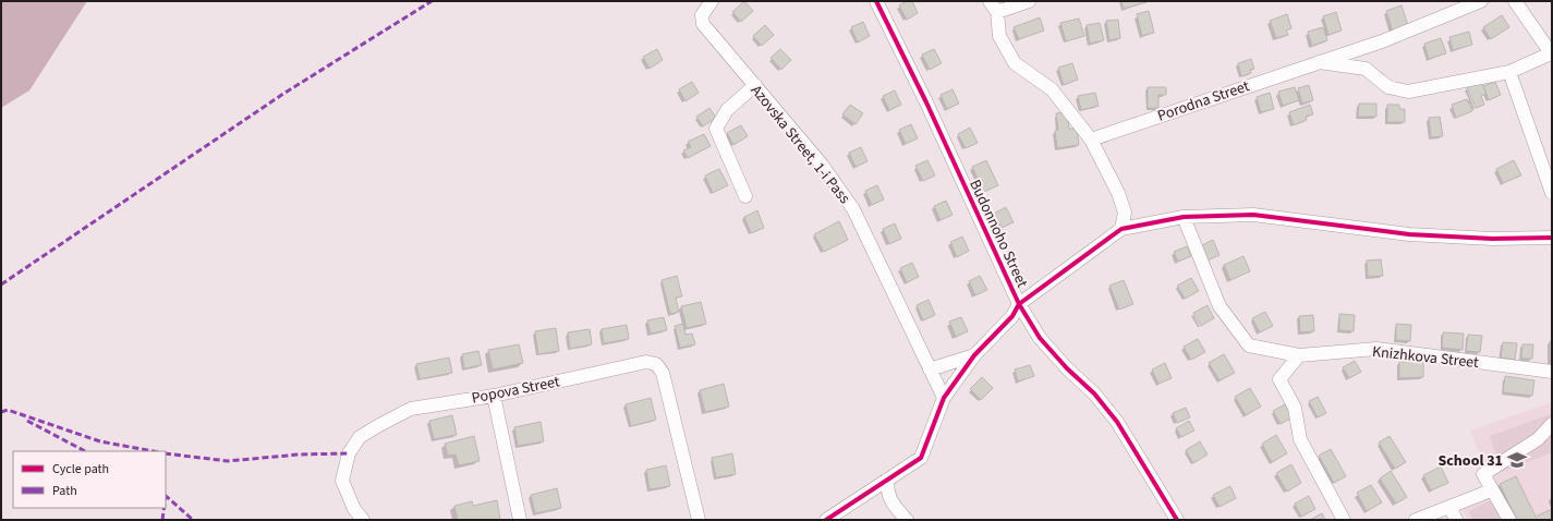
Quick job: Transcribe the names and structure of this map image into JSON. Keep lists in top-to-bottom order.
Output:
{
  "streets": {
    "street": [
      "Porodna Street",
      "Azovska Street, 1-i Pass",
      "Budonnoho Street",
      "Knizhkova Street",
      "Popova Street"
    ]
  },
  "places": {
    "school or university": ["School 31"]
  },
  "legend": ["Cycle path", "Path"]
}
